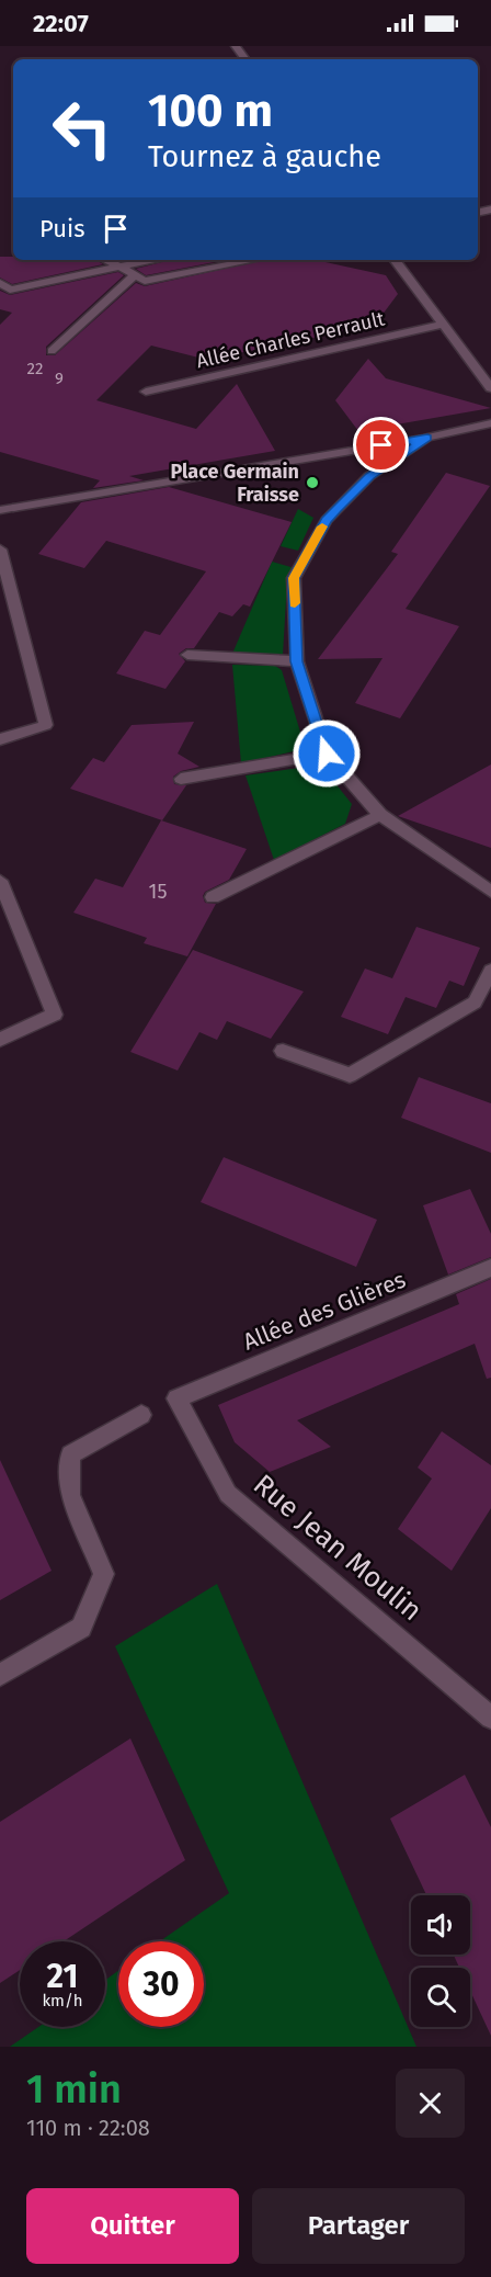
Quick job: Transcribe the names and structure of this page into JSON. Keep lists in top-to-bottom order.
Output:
{
  "streets": {
    "street": ["Allée Charles Perrault", "Allée des Glières", "Rue Jean Moulin"]
  },
  "crossings": [
    ["Allée des Glières", "Rue Jean Moulin"]
  ],
  "places": ["Place Germain Fraisse"],
  "house_numbers": ["22", "9", "15"],
  "page": {
    "status": "22:07",
    "turn": ["100 m", "Tournez à gauche"],
    "then": "Puis",
    "speed": "21 km/h",
    "limit": "30",
    "heading": ["1 min", "110 m · 22:08"],
    "buttons": ["Quitter", "Partager"]
  }
}
